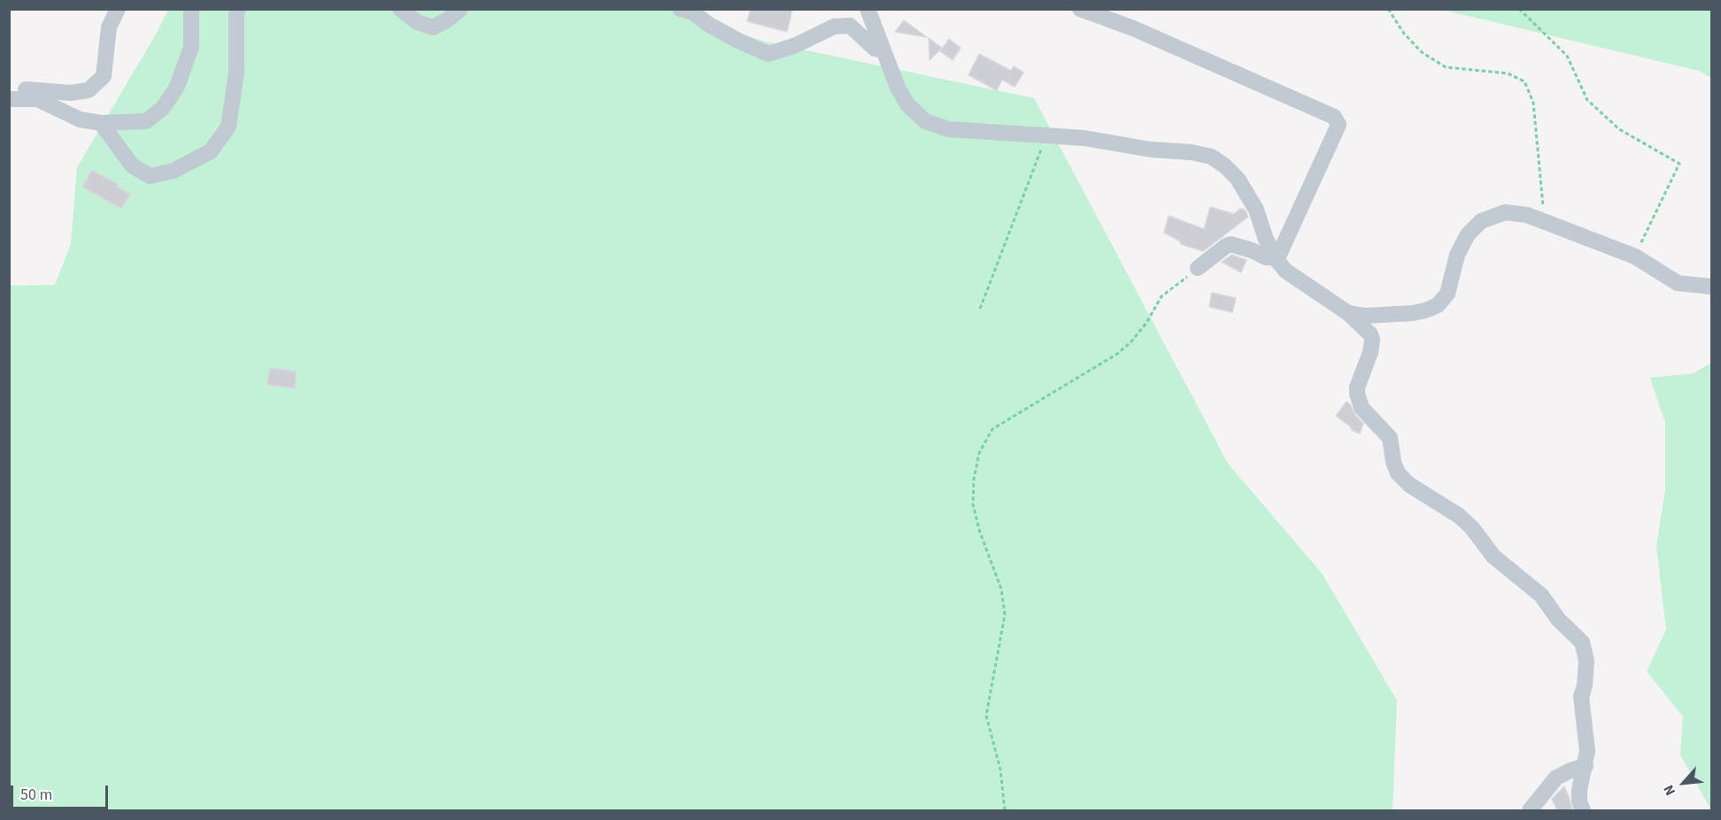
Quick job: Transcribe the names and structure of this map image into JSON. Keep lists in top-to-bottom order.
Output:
{
  "scale_bar": "50 m",
  "north": "bottom left"
}
